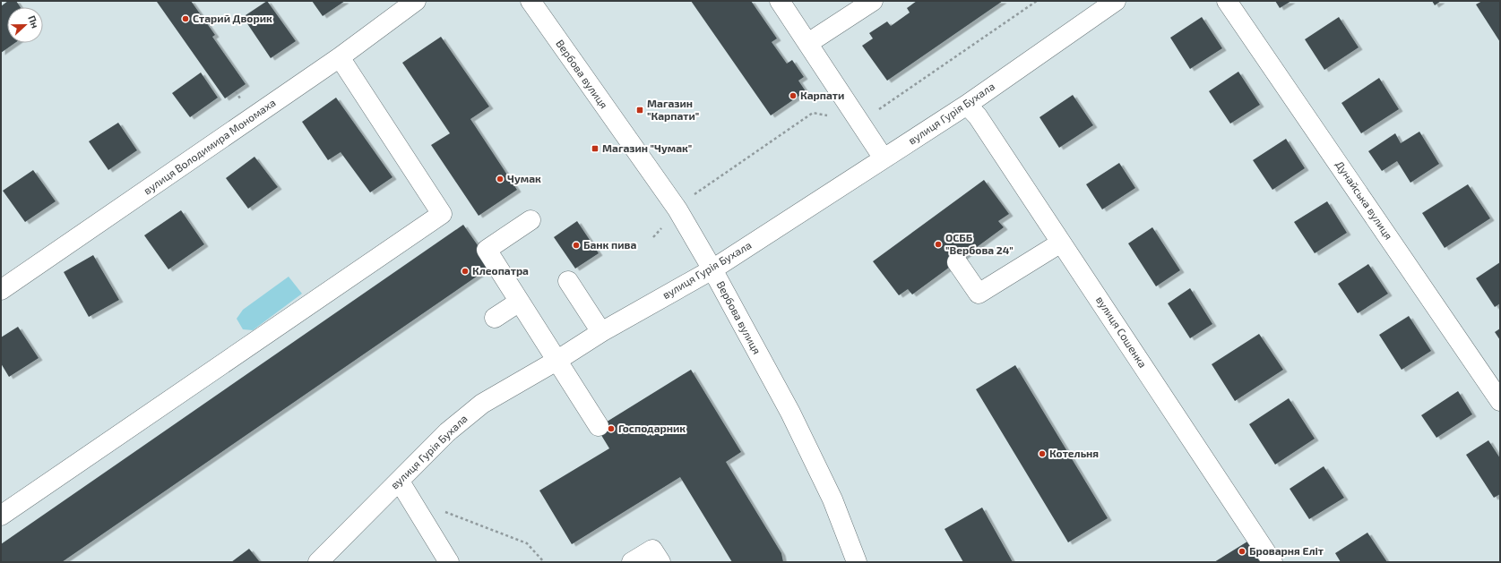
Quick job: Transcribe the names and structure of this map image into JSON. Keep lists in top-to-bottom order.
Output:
{
  "streets": {
    "street": [
      "Вербова вулиця",
      "вулиця Гурія Бухала",
      "вулиця Володимира Мономаха",
      "Дунайська вулиця",
      "вулиця Сошенка"
    ]
  },
  "crossings": [
    ["Вербова вулиця", "вулиця Гурія Бухала"],
    ["вулиця Гурія Бухала", "вулиця Сошенка"]
  ],
  "places": {
    "other": [
      "Старий Дворик",
      "Карпати",
      "Чумак",
      "ОСББ \"Вербова 24\"",
      "Банк пива",
      "Клеопатра",
      "Господарник",
      "Котельня",
      "Броварня Еліт"
    ],
    "transit": ["Магазин \"Карпати\"", "Магазин \"Чумак\""]
  },
  "north": "right"
}
